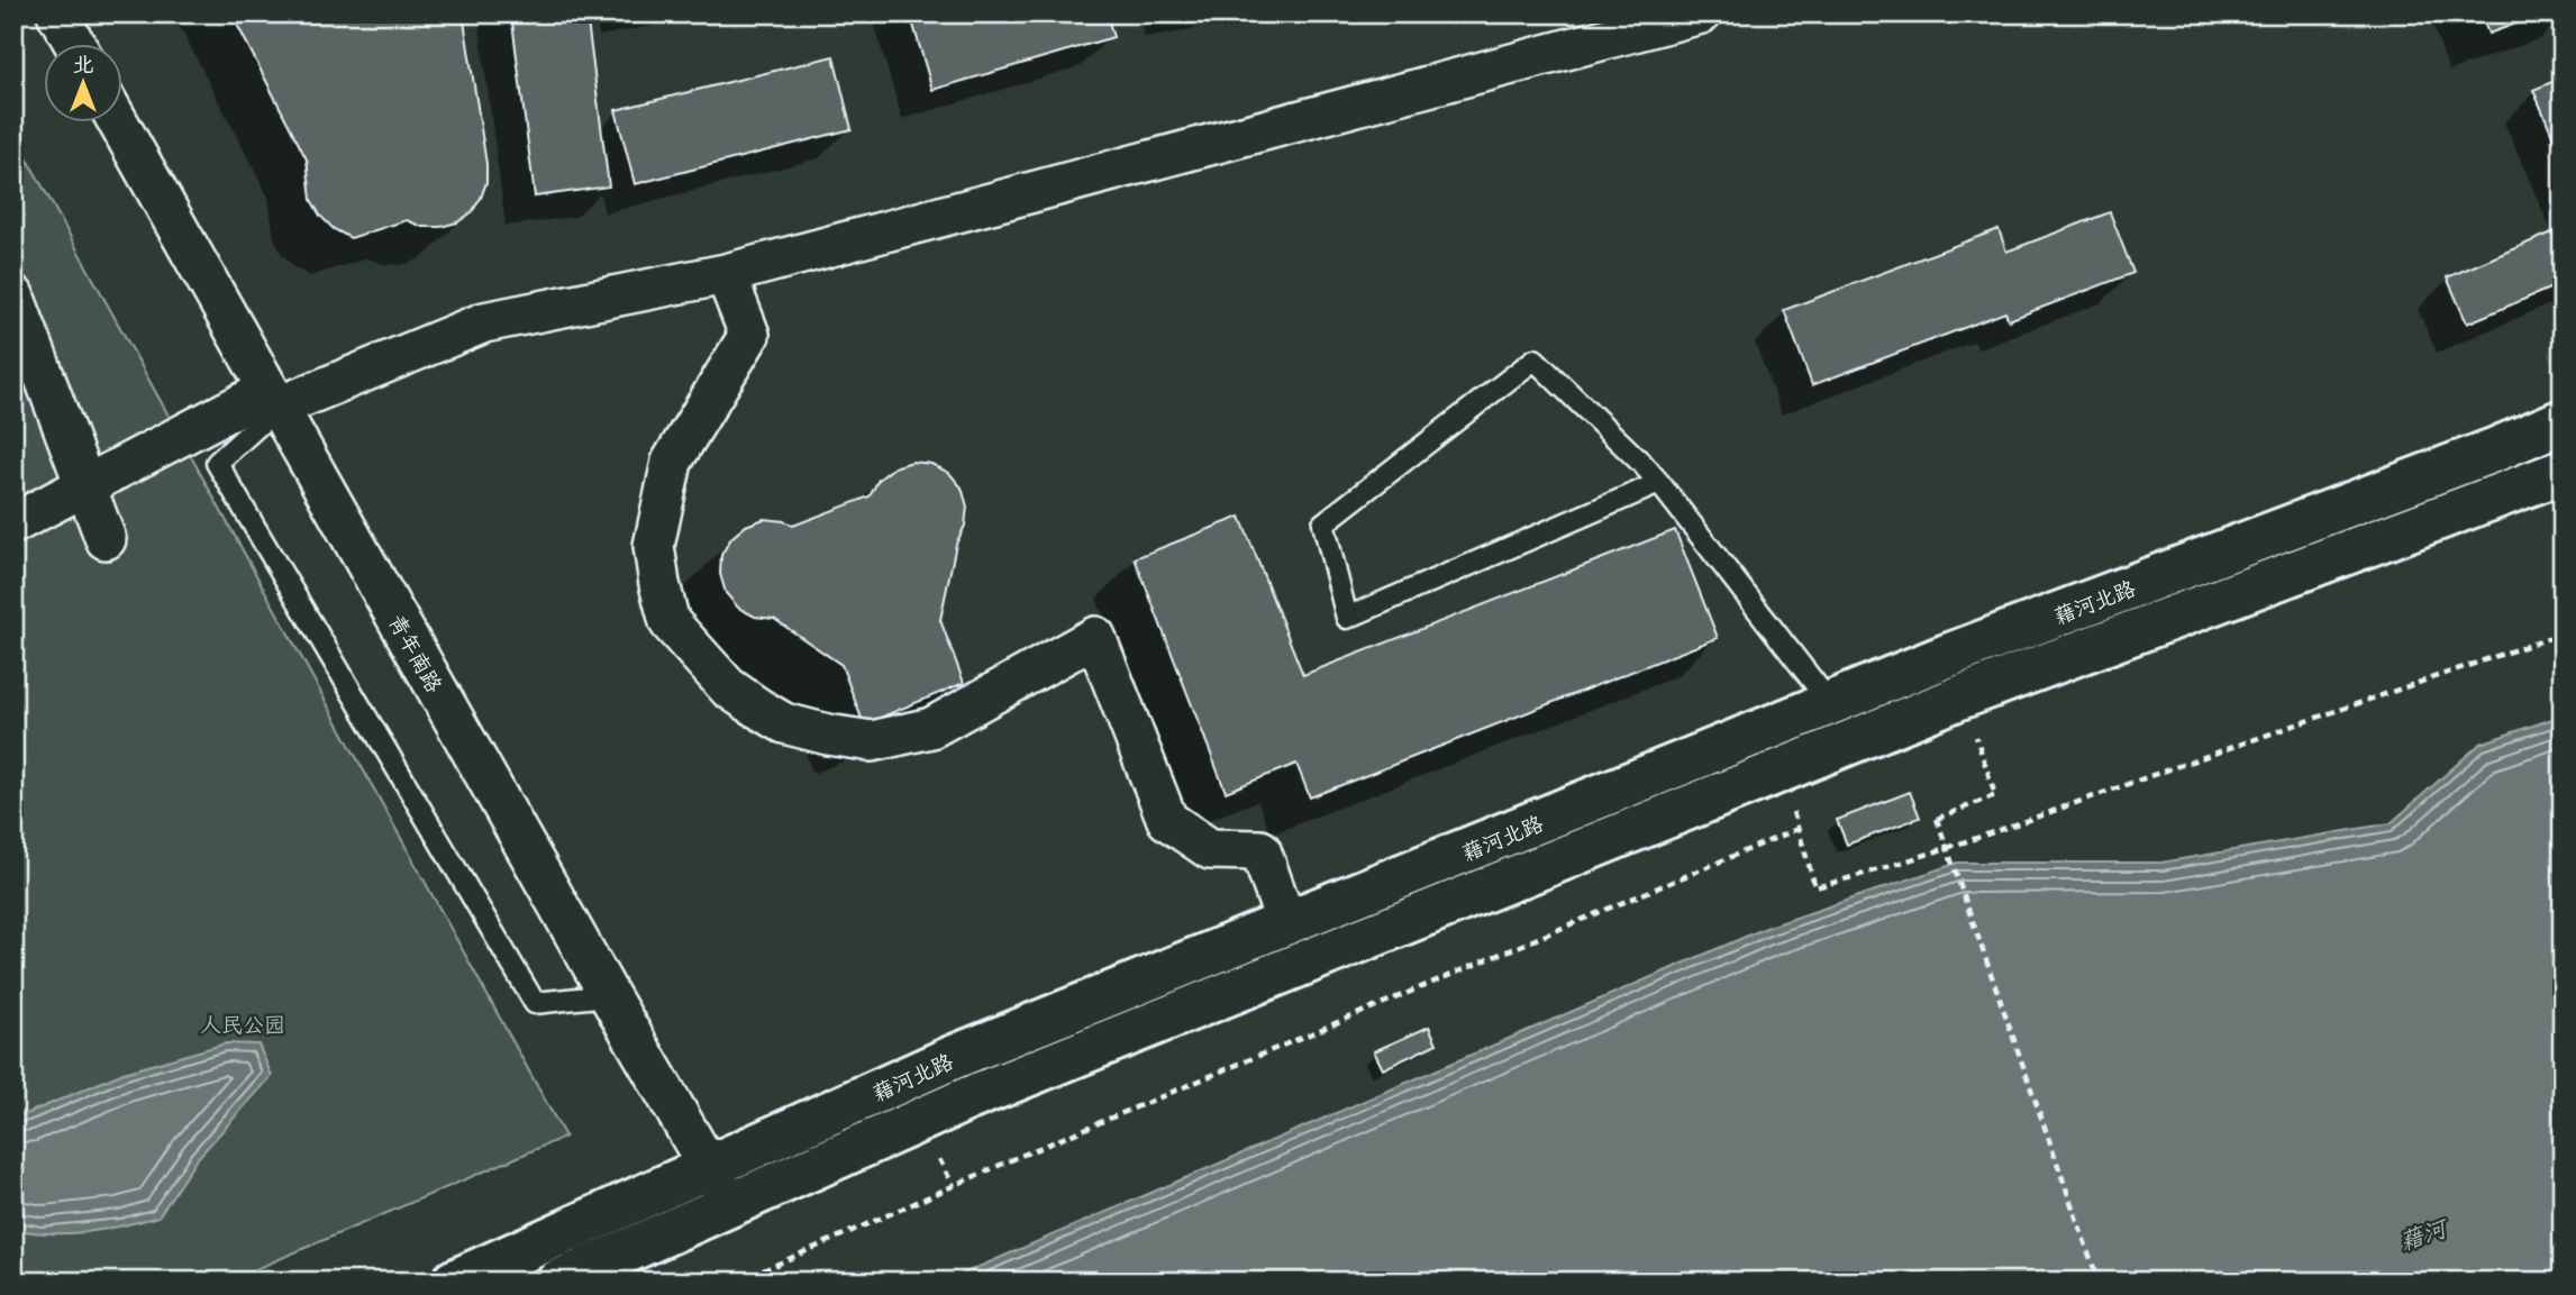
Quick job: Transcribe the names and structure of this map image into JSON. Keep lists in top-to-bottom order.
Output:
{
  "streets": {
    "main road": ["藉河北路"],
    "street": ["青年南路"]
  },
  "crossings": [
    ["藉河北路", "青年南路"]
  ],
  "water": ["藉河"],
  "parks": ["人民公园"],
  "north": "top"
}
